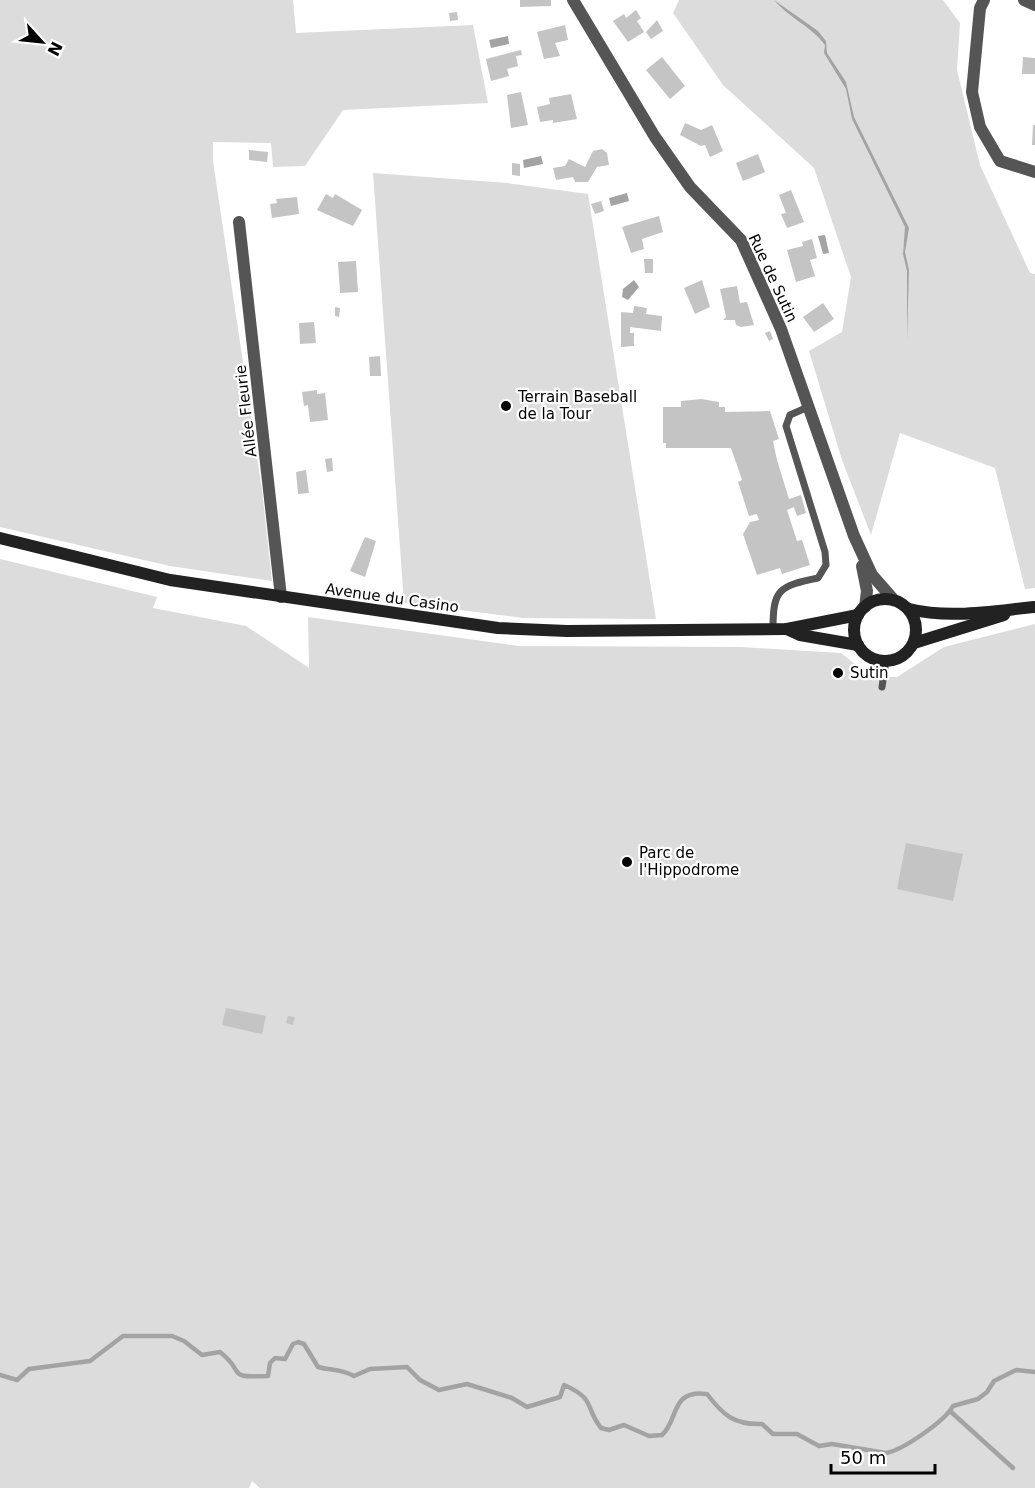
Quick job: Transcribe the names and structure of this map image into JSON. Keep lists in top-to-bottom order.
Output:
{
  "streets": {
    "street": ["Rue de Sutin", "Allée Fleurie", "Avenue du Casino"]
  },
  "crossings": [
    ["Allée Fleurie", "Avenue du Casino"]
  ],
  "places": ["Terrain Baseball de la Tour", "Sutin", "Parc de l'Hippodrome"],
  "scale_bar": "50 m",
  "north": "bottom right"
}
